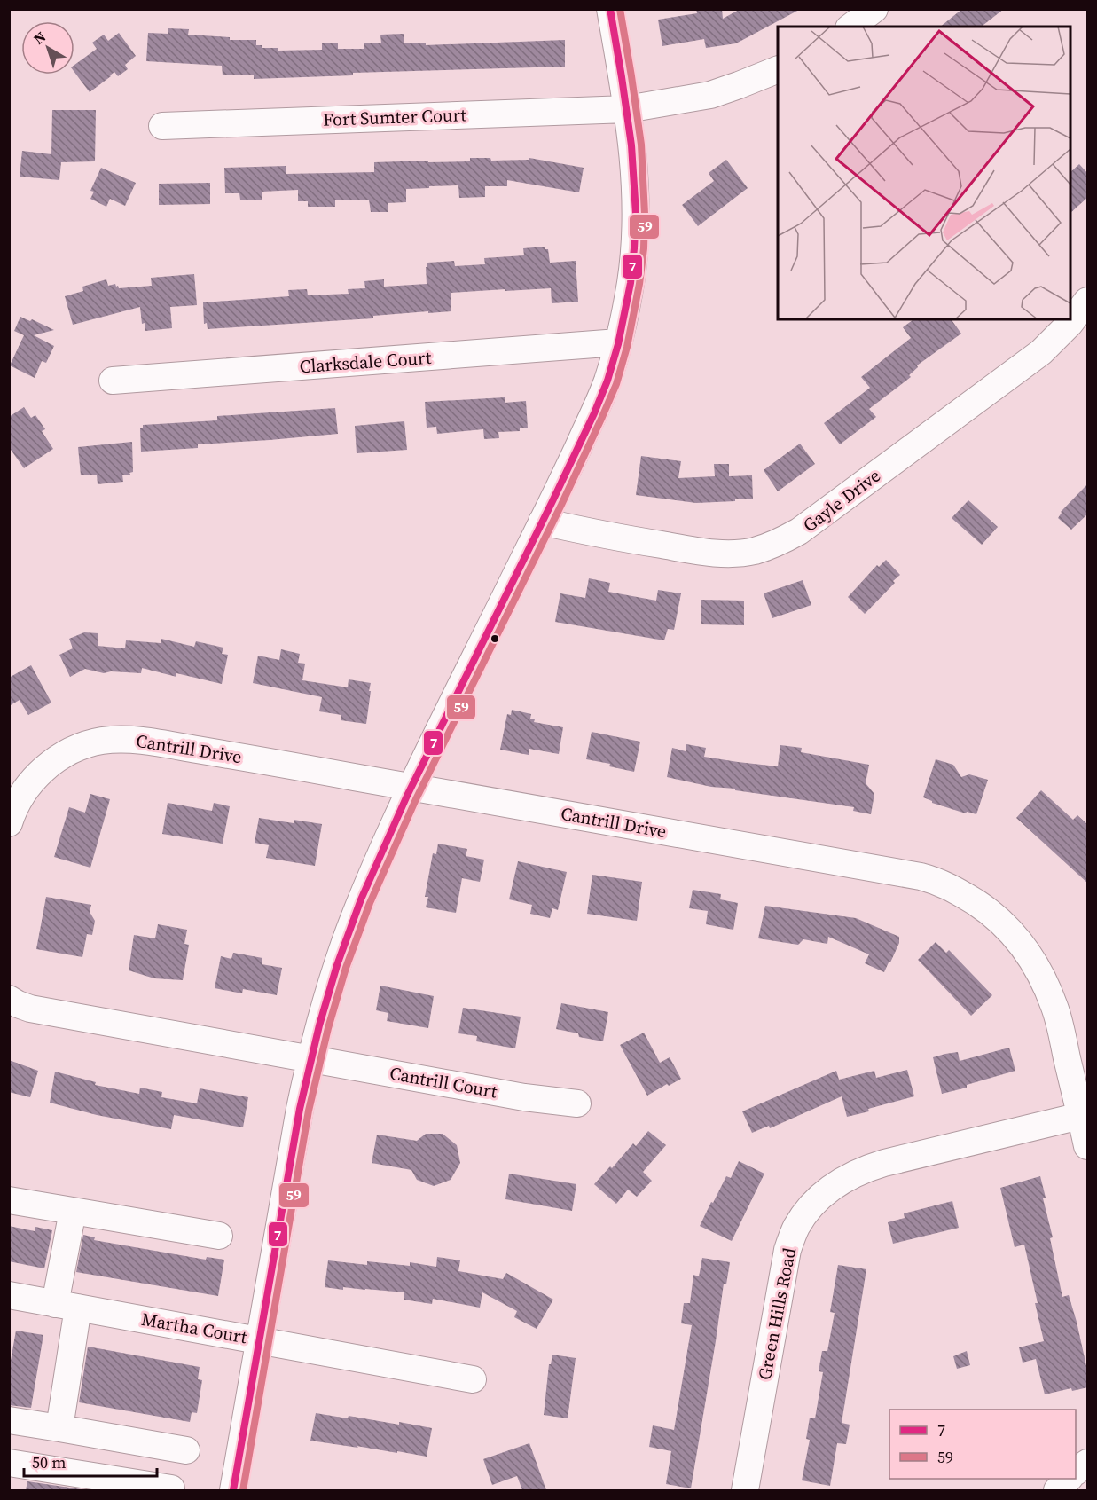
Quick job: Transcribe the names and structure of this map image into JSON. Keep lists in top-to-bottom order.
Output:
{
  "streets": {
    "street": [
      "Fort Sumter Court",
      "Clarksdale Court",
      "Gayle Drive",
      "Cantrill Drive",
      "Cantrill Court",
      "Green Hills Road",
      "Martha Court"
    ]
  },
  "crossings": [
    ["Cantrill Drive", "Green Hills Road"]
  ],
  "lines": ["transit line 7", "transit line 59"],
  "legend": ["7", "59"],
  "scale_bar": "50 m",
  "north": "top left"
}
